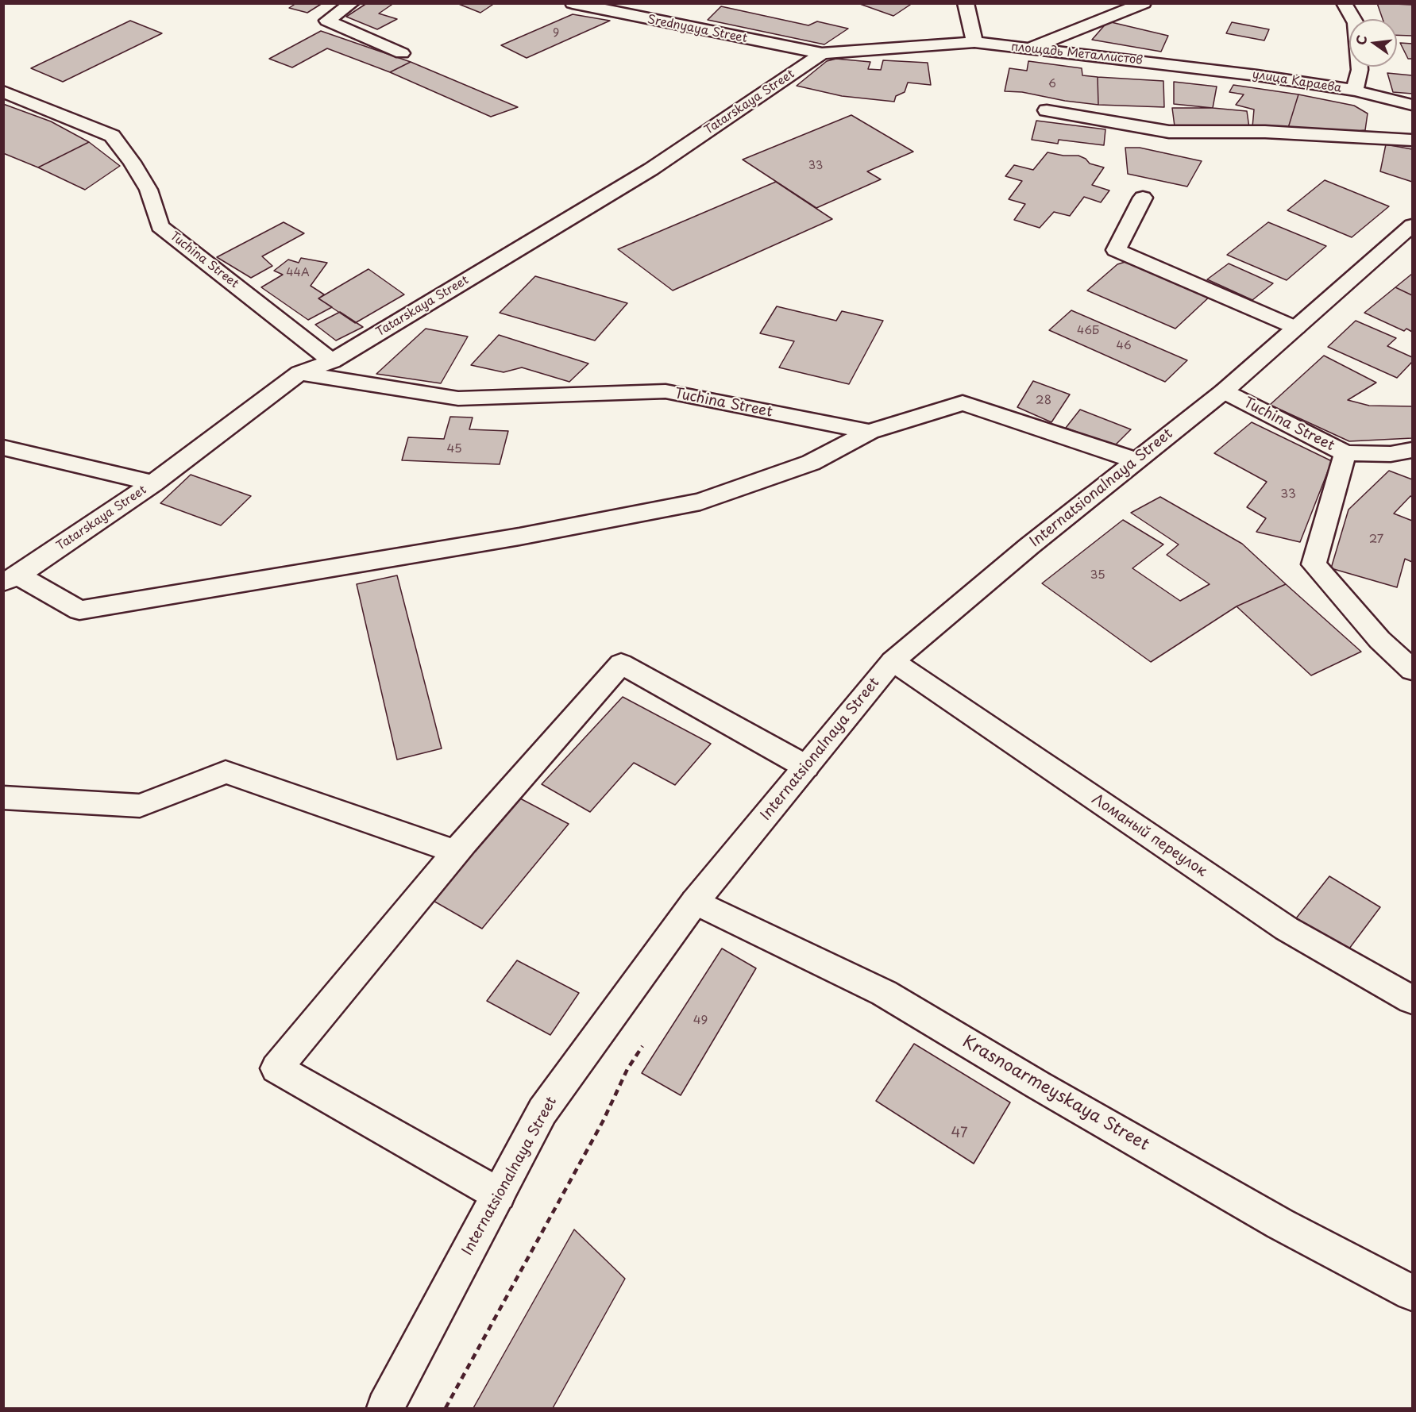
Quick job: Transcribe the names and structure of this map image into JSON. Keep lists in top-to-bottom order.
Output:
{
  "streets": {
    "street": [
      "Srednyaya Street",
      "площадь Металлистов",
      "улица Караева",
      "Tatarskaya Street",
      "Tuchina Street",
      "Internatsionalnaya Street",
      "Ломаный переулок",
      "Krasnoarmeyskaya Street"
    ]
  },
  "crossings": [
    ["Srednyaya Street", "площадь Металлистов"],
    ["Srednyaya Street", "Tatarskaya Street"],
    ["площадь Металлистов", "улица Караева"],
    ["площадь Металлистов", "Tatarskaya Street"],
    ["Tatarskaya Street", "Tuchina Street"],
    ["Tuchina Street", "Internatsionalnaya Street"],
    ["Internatsionalnaya Street", "Ломаный переулок"],
    ["Internatsionalnaya Street", "Krasnoarmeyskaya Street"]
  ],
  "house_numbers": [
    "9",
    "6",
    "33",
    "44А",
    "46Б",
    "46",
    "28",
    "45",
    "33",
    "27",
    "35",
    "49",
    "47"
  ],
  "north": "left"
}
